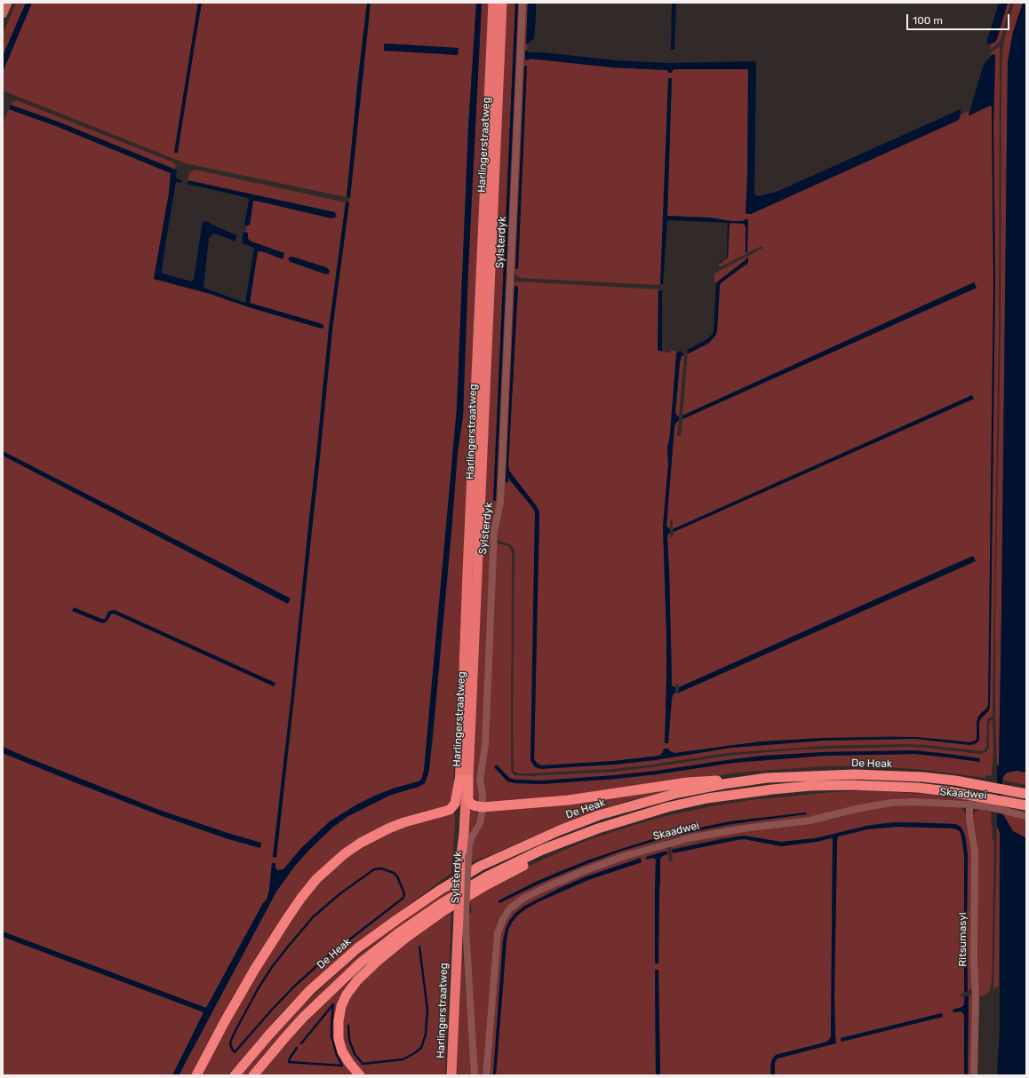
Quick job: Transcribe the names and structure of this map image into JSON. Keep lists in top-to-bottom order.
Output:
{
  "streets": {
    "highway": ["De Heak"],
    "main road": ["Harlingerstraatweg"],
    "street": ["Sylsterdyk", "Skaadwei", "Ritsumasyl"]
  },
  "crossings": [
    ["Harlingerstraatweg", "Sylsterdyk"],
    ["De Heak", "Skaadwei"],
    ["Skaadwei", "Ritsumasyl"]
  ],
  "scale_bar": "100 m"
}
